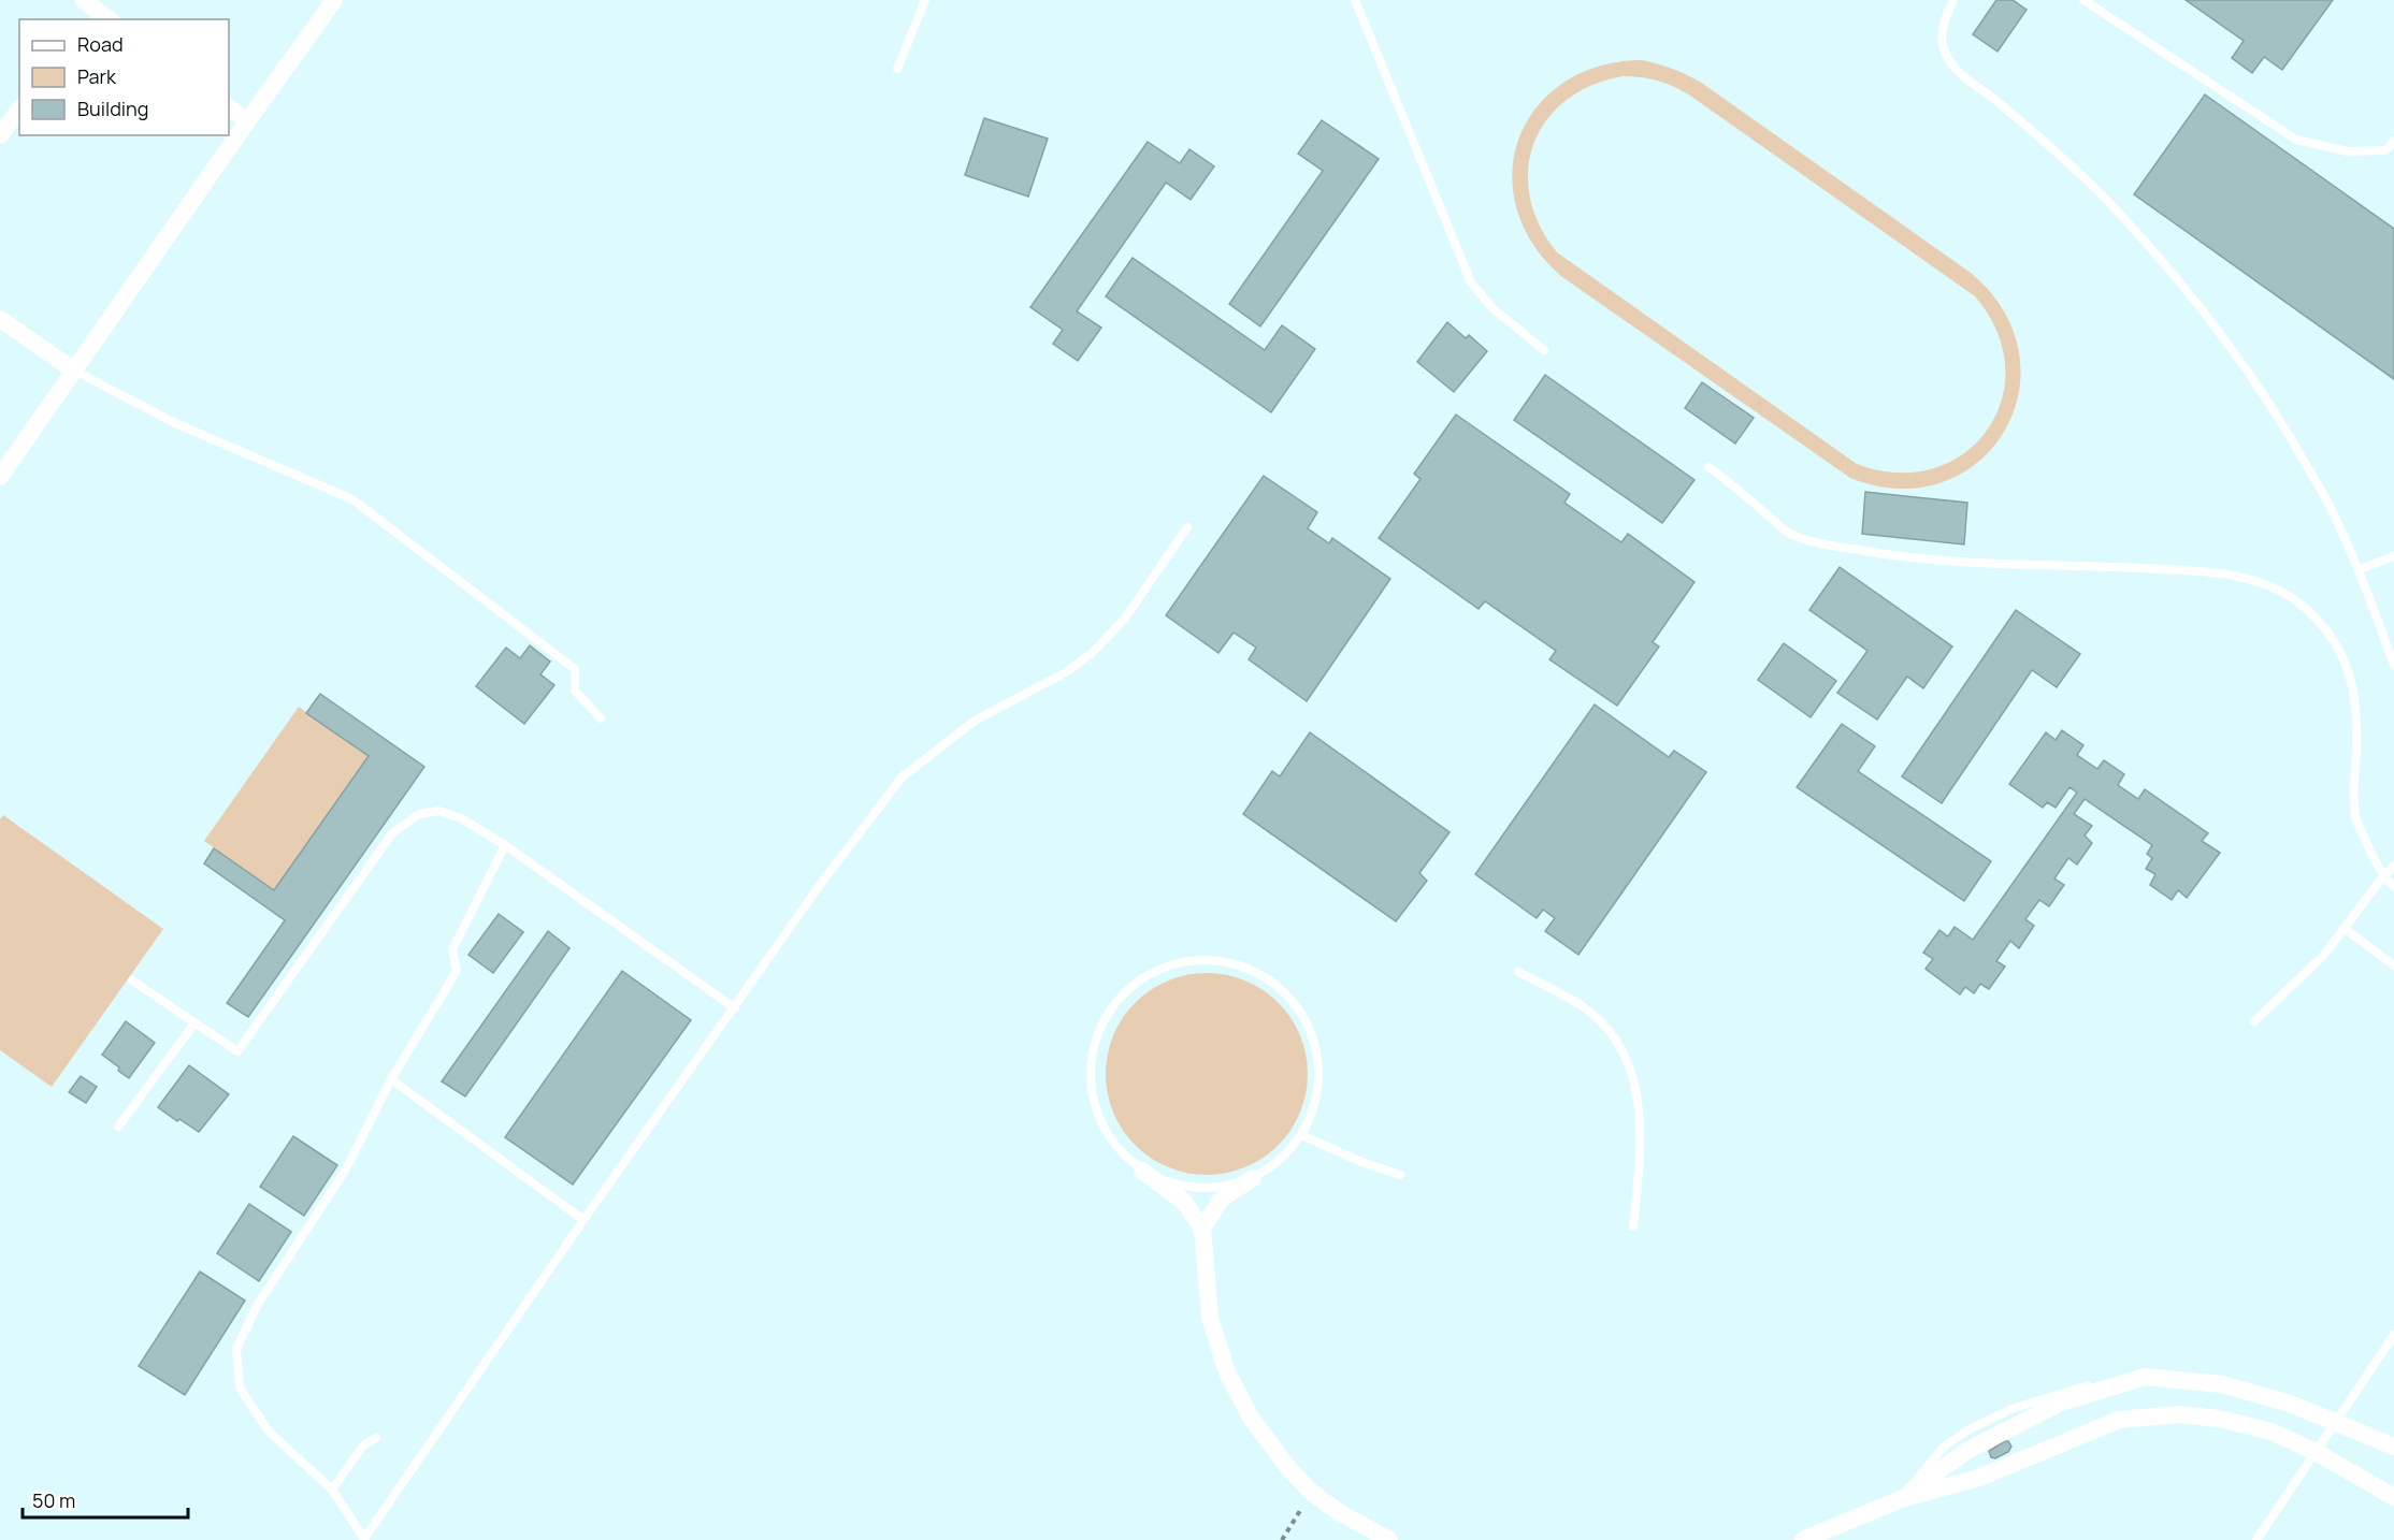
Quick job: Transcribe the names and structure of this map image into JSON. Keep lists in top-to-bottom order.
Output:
{
  "legend": ["Road", "Park", "Building"],
  "scale_bar": "50 m"
}
